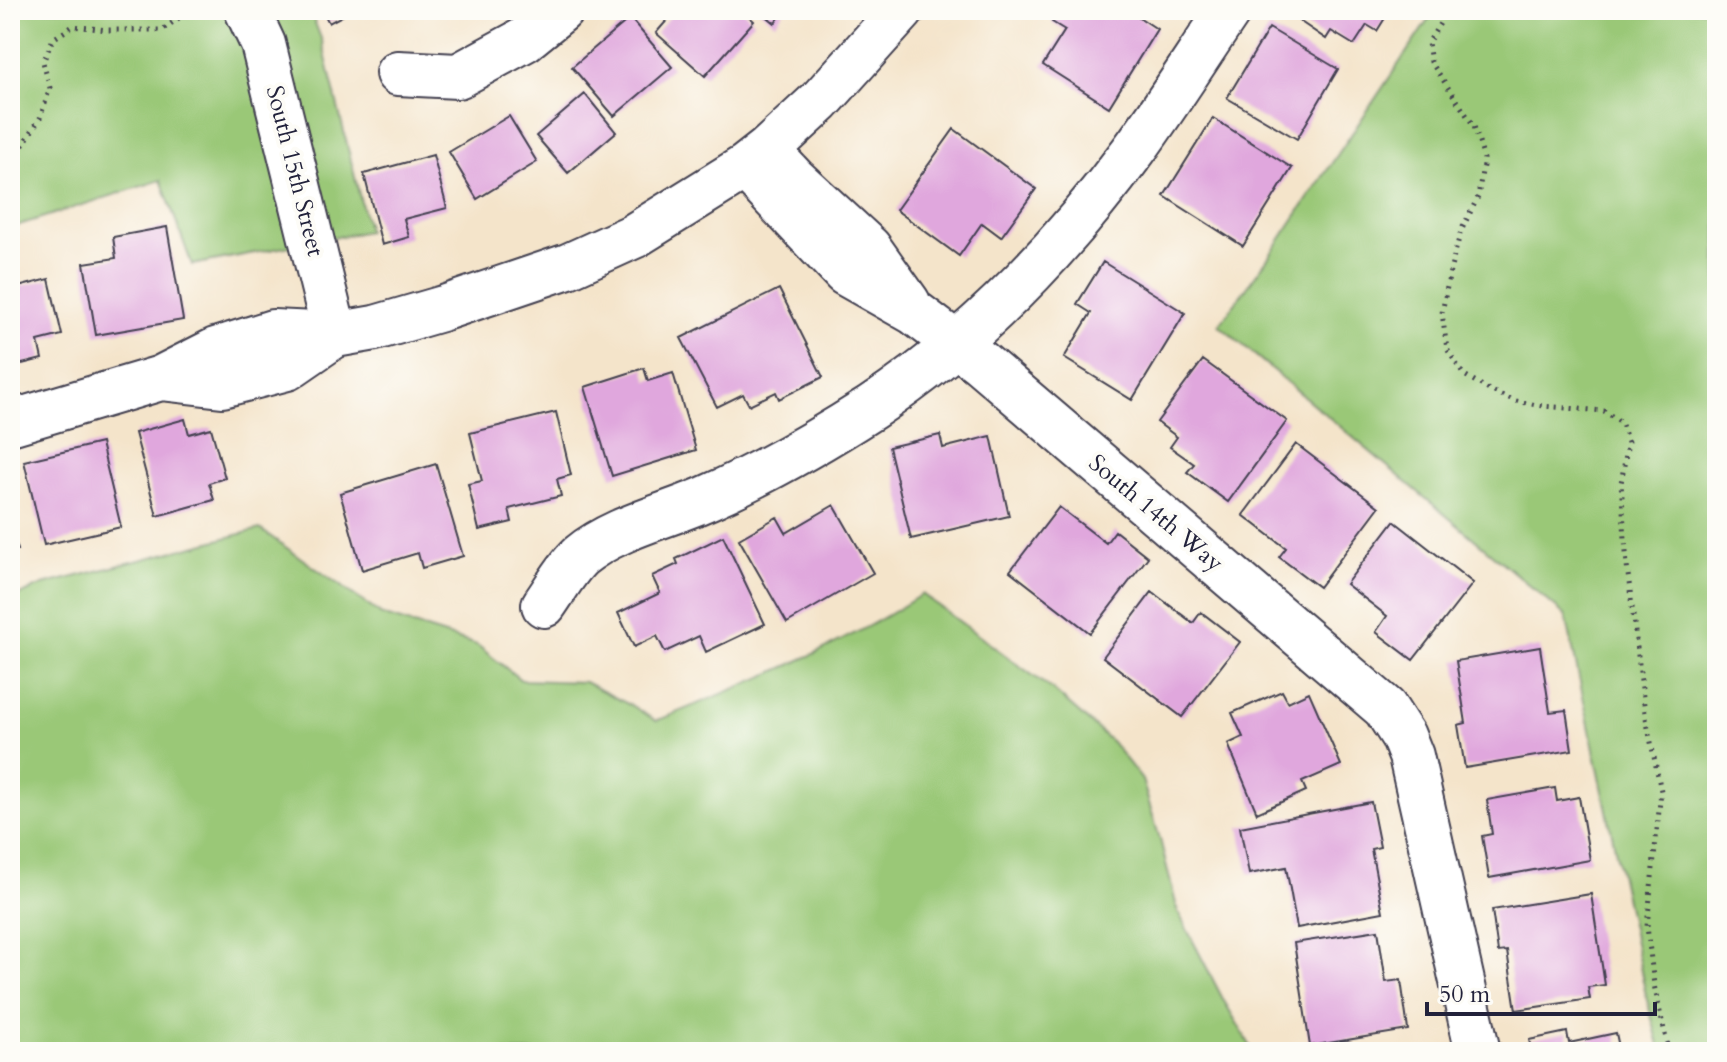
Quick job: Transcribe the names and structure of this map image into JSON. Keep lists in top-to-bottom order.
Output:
{
  "streets": {
    "street": ["South 15th Street", "South 14th Way"]
  },
  "scale_bar": "50 m"
}
